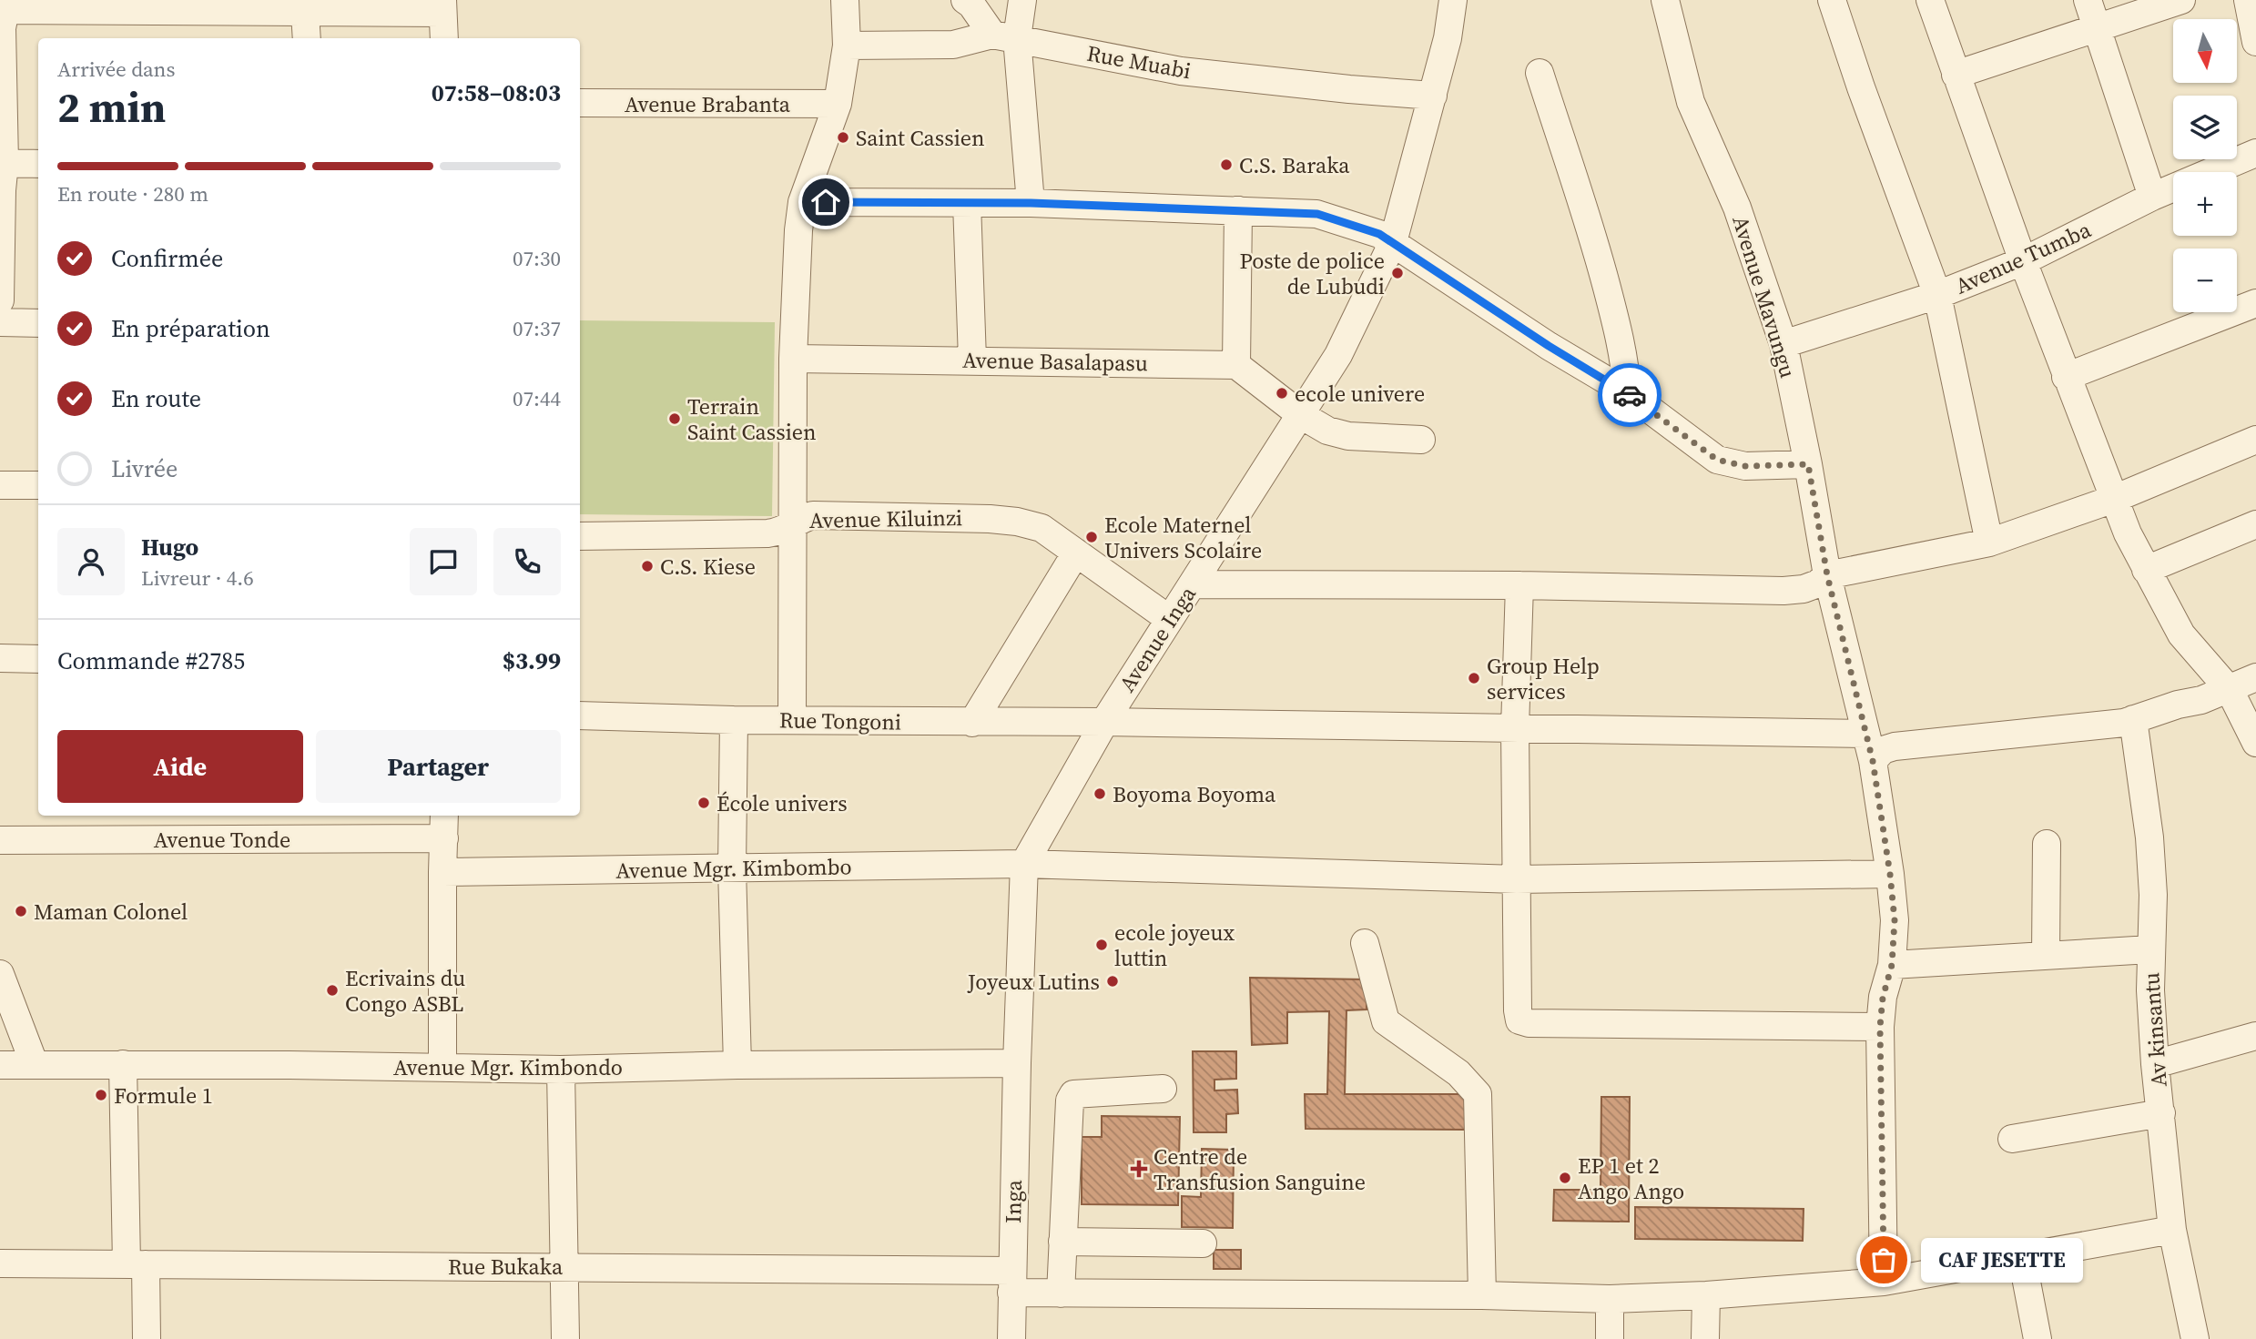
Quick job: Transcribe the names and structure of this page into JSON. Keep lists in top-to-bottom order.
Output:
{
  "streets": {
    "street": [
      "Rue Muabi",
      "Avenue Brabanta",
      "Avenue Tumba",
      "Avenue Mavungu",
      "Avenue Basalapasu",
      "Avenue Kiluinzi",
      "Avenue Inga",
      "Rue Tongoni",
      "Avenue Tonde",
      "Avenue Mgr. Kimbombo",
      "Av kinsantu",
      "Avenue Mgr. Kimbondo",
      "Inga",
      "Rue Bukaka"
    ]
  },
  "crossings": [
    ["Rue Muabi", "Avenue Inga"],
    ["Avenue Tumba", "Avenue Mavungu"],
    ["Avenue Mavungu", "Rue Tongoni"],
    ["Avenue Mavungu", "Avenue Mgr. Kimbombo"],
    ["Avenue Mavungu", "Rue Bukaka"],
    ["Avenue Kiluinzi", "Avenue Inga"],
    ["Avenue Inga", "Rue Tongoni"],
    ["Avenue Inga", "Avenue Mgr. Kimbombo"],
    ["Avenue Inga", "Avenue Mgr. Kimbondo"],
    ["Avenue Inga", "Inga"],
    ["Av kinsantu", "Rue Bukaka"],
    ["Avenue Mgr. Kimbondo", "Inga"],
    ["Inga", "Rue Bukaka"]
  ],
  "places": {
    "other": [
      "Saint Cassien",
      "C.S. Baraka",
      "Poste de police de Lubudi",
      "ecole univere",
      "Terrain Saint Cassien",
      "Ecole Maternel Univers Scolaire",
      "C.S. Kiese",
      "Group Help services",
      "Boyoma Boyoma",
      "École univers",
      "Maman Colonel",
      "ecole joyeux luttin",
      "Joyeux Lutins",
      "Ecrivains du Congo ASBL",
      "Formule 1",
      "EP 1 et 2 Ango Ango",
      "CAF JESETTE"
    ],
    "health": ["Centre de Transfusion Sanguine"]
  },
  "north": "bottom",
  "page": {
    "map_buttons": ["+", "−"],
    "heading": ["2 min", "Arrivée dans", "07:58–08:03"],
    "panel": [
      "Hugo",
      "Livreur · 4.6",
      "Commande #2785",
      "$3.99"
    ],
    "bar": "En route · 280 m",
    "list": [
      ["Confirmée", "07:30"],
      ["En préparation", "07:37"],
      ["En route", "07:44"],
      "Livrée"
    ],
    "buttons": ["Aide", "Partager"],
    "bubble": "CAF JESETTE"
  }
}
